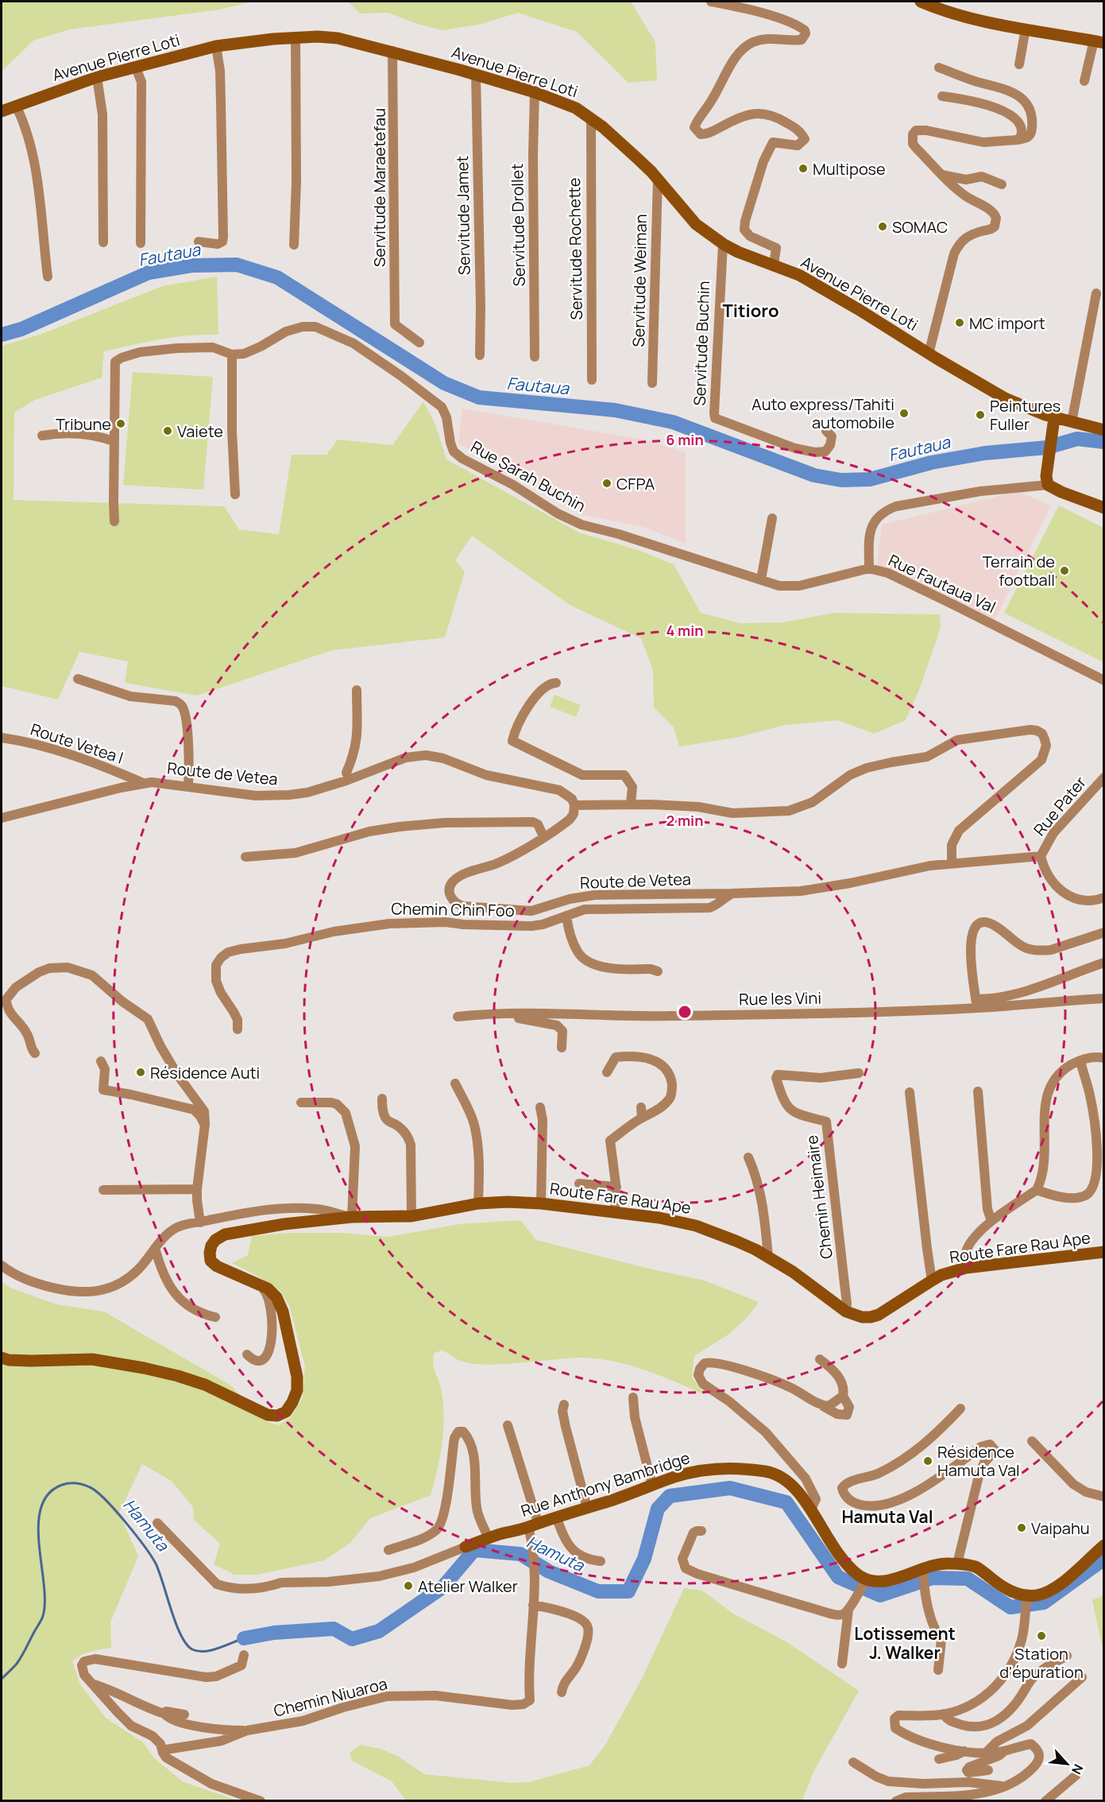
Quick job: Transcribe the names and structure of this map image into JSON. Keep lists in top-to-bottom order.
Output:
{
  "streets": {
    "main road": ["Avenue Pierre Loti", "Route Fare Rau Ape", "Rue Anthony Bambridge"],
    "street": [
      "Servitude Maraetefau",
      "Servitude Jamet",
      "Servitude Drollet",
      "Servitude Rochette",
      "Servitude Weiman",
      "Servitude Buchin",
      "Rue Sarah Buchin",
      "Rue Fautaua Val",
      "Route Vetea I",
      "Route de Vetea",
      "Rue Pater",
      "Chemin Chin Foo",
      "Rue les Vini",
      "Chemin Heimaire",
      "Chemin Niuaroa"
    ]
  },
  "crossings": [
    ["Avenue Pierre Loti", "Servitude Maraetefau"],
    ["Avenue Pierre Loti", "Servitude Jamet"],
    ["Avenue Pierre Loti", "Servitude Drollet"],
    ["Avenue Pierre Loti", "Servitude Rochette"],
    ["Avenue Pierre Loti", "Servitude Weiman"],
    ["Avenue Pierre Loti", "Servitude Buchin"],
    ["Rue Sarah Buchin", "Rue Fautaua Val"],
    ["Route Vetea I", "Route de Vetea"],
    ["Route de Vetea", "Rue Pater"],
    ["Route de Vetea", "Chemin Chin Foo"],
    ["Chemin Heimaire", "Route Fare Rau Ape"],
    ["Rue Anthony Bambridge", "Chemin Niuaroa"]
  ],
  "districts": ["Titioro", "Hamuta Val", "Lotissement J. Walker"],
  "water": ["Fautaua", "Hamuta"],
  "places": [
    "Multipose",
    "SOMAC",
    "MC import",
    "Auto express/Tahiti automobile",
    "Peintures Fuller",
    "Tribune",
    "Vaiete",
    "CFPA",
    "Terrain de football",
    "Résidence Auti",
    "Résidence Hamuta Val",
    "Vaipahu",
    "Atelier Walker",
    "Station d'épuration"
  ],
  "north": "bottom right",
  "rings": ["6 min", "4 min", "2 min"]
}
